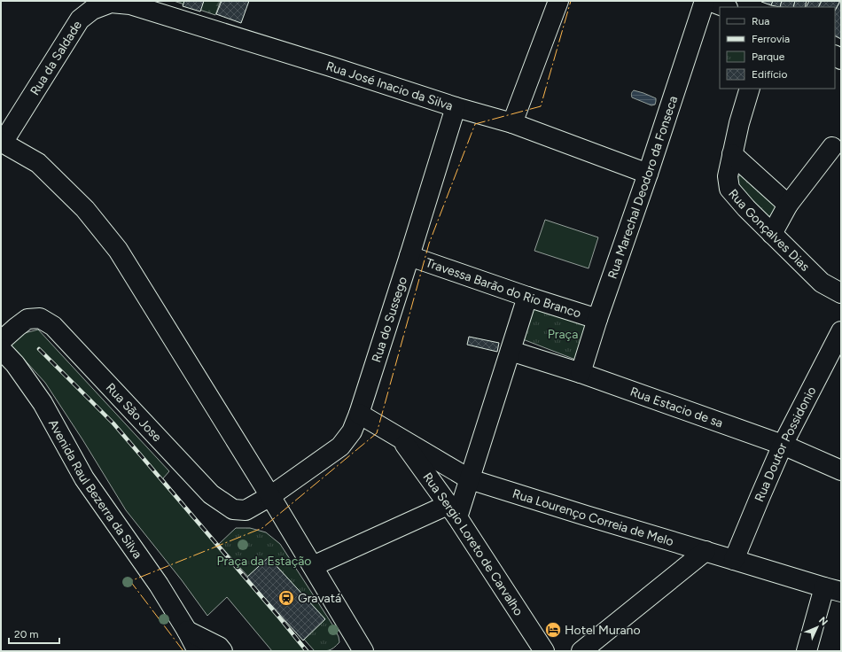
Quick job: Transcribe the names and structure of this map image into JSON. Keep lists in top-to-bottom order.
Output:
{
  "streets": {
    "street": [
      "Rua da Saldade",
      "Rua José Inacio da Silva",
      "Rua Marechal Deodoro da Fonseca",
      "Rua Gonçalves Dias",
      "Travessa Barão do Rio Branco",
      "Rua do Sussego",
      "Rua Estacio de sa",
      "Rua São Jose",
      "Rua Doutor Possidonio",
      "Avenida Raul Bezerra da Silva",
      "Rua Lourenço Correia de Melo",
      "Rua Sergio Loreto de Carvalho"
    ]
  },
  "crossings": [
    ["Rua da Saldade", "Rua José Inacio da Silva"],
    ["Rua José Inacio da Silva", "Rua Marechal Deodoro da Fonseca"],
    ["Rua José Inacio da Silva", "Rua do Sussego"],
    ["Rua Marechal Deodoro da Fonseca", "Travessa Barão do Rio Branco"],
    ["Rua Marechal Deodoro da Fonseca", "Rua Estacio de sa"],
    ["Travessa Barão do Rio Branco", "Rua do Sussego"],
    ["Rua do Sussego", "Rua São Jose"],
    ["Rua do Sussego", "Rua Lourenço Correia de Melo"],
    ["Rua Estacio de sa", "Rua Doutor Possidonio"],
    ["Rua Doutor Possidonio", "Rua Lourenço Correia de Melo"],
    ["Rua Lourenço Correia de Melo", "Rua Sergio Loreto de Carvalho"]
  ],
  "parks": ["Praça", "Praça da Estação"],
  "places": {
    "station": ["Gravatá"],
    "hotel": ["Hotel Murano"]
  },
  "legend": [
    "Rua",
    "Ferrovia",
    "Parque",
    "Edifício"
  ],
  "scale_bar": "20 m",
  "north": "top right"
}
